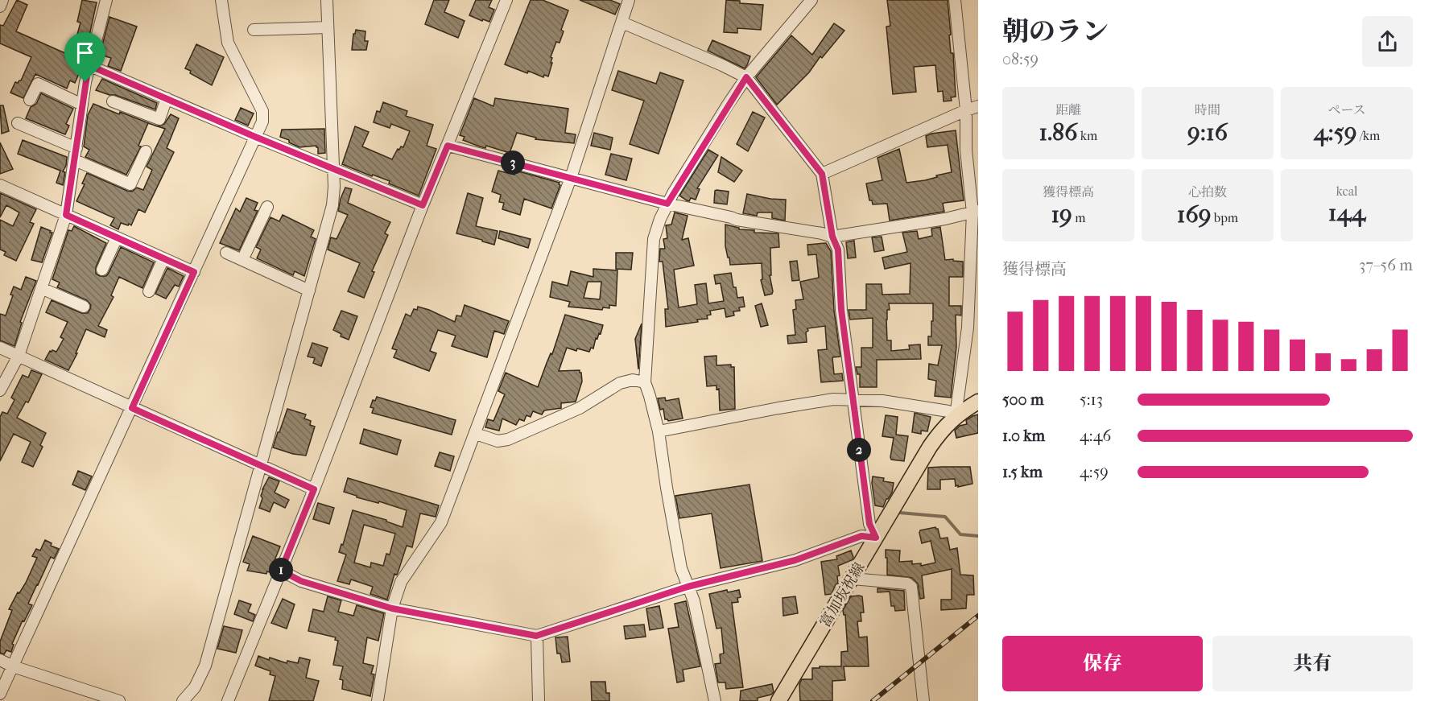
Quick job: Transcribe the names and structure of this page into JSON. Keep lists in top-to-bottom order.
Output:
{
  "streets": {
    "main road": ["富加坂祝線"]
  },
  "page": {
    "heading": ["朝のラン", "08:59"],
    "stats": [
      ["距離", "1.86 km"],
      ["時間", "9:16"],
      ["ペース", "4:59 /km"],
      ["獲得標高", "19 m"],
      ["心拍数", "169 bpm"],
      ["kcal", "144"]
    ],
    "pins": ["3", "2", "1"],
    "chart": ["獲得標高", "37–56 m"],
    "list": [
      {
        "name": "500 m",
        "note": "5:13"
      },
      {
        "name": "1.0 km",
        "note": "4:46"
      },
      {
        "name": "1.5 km",
        "note": "4:59"
      }
    ],
    "buttons": ["保存", "共有"]
  }
}
